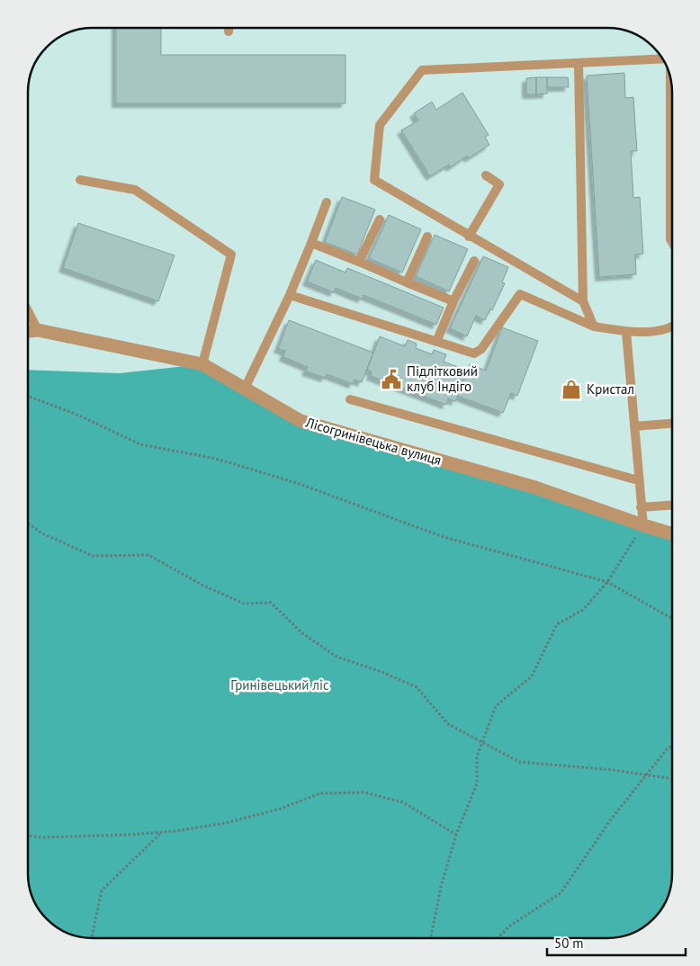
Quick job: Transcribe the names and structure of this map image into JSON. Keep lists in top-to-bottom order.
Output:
{
  "streets": {
    "street": ["Лісогринівецька вулиця"]
  },
  "parks": ["Гринівецький ліс"],
  "places": {
    "public building": ["Підлітковий клуб Індіго"],
    "shop": ["Кристал"]
  },
  "scale_bar": "50 m"
}
